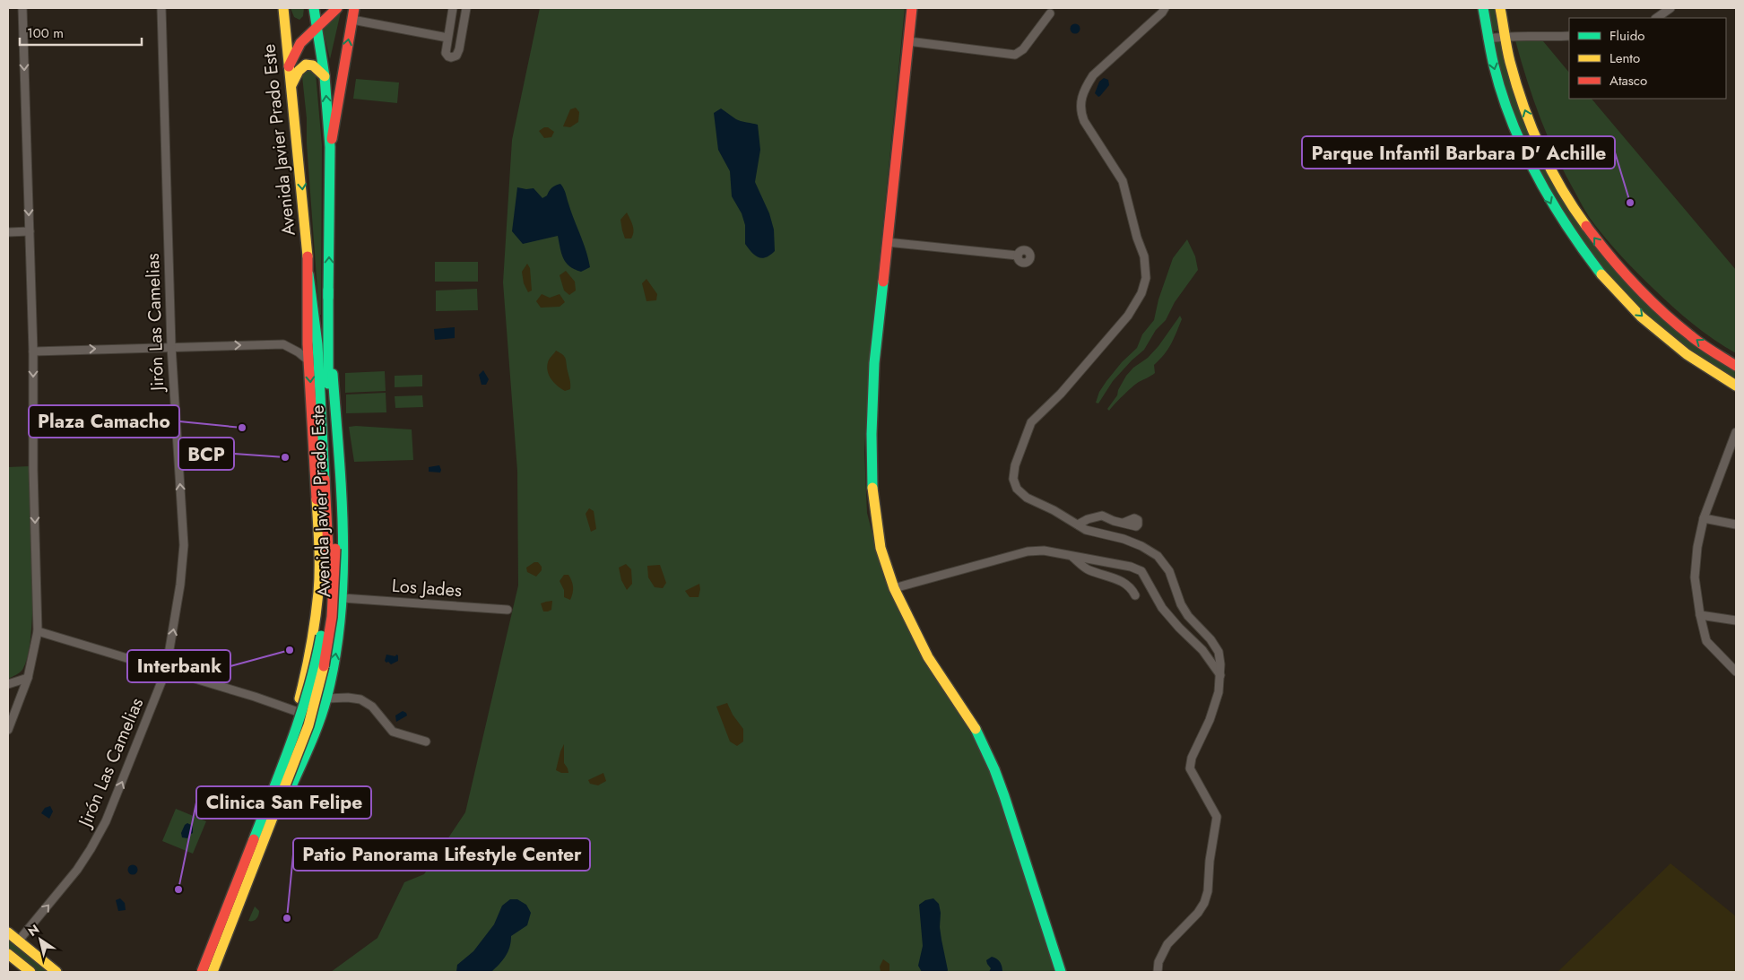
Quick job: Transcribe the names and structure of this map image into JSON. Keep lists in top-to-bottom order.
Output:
{
  "streets": {
    "main road": ["Avenida Javier Prado Este"],
    "street": ["Jirón Las Camelias", "Los Jades"]
  },
  "crossings": [
    ["Avenida Javier Prado Este", "Los Jades"]
  ],
  "one_way": ["Jirón Las Camelias"],
  "places": [
    "Parque Infantil Barbara D' Achille",
    "Plaza Camacho",
    "BCP",
    "Interbank",
    "Clinica San Felipe",
    "Patio Panorama Lifestyle Center"
  ],
  "legend": ["Fluido", "Lento", "Atasco"],
  "scale_bar": "100 m",
  "north": "top left"
}
